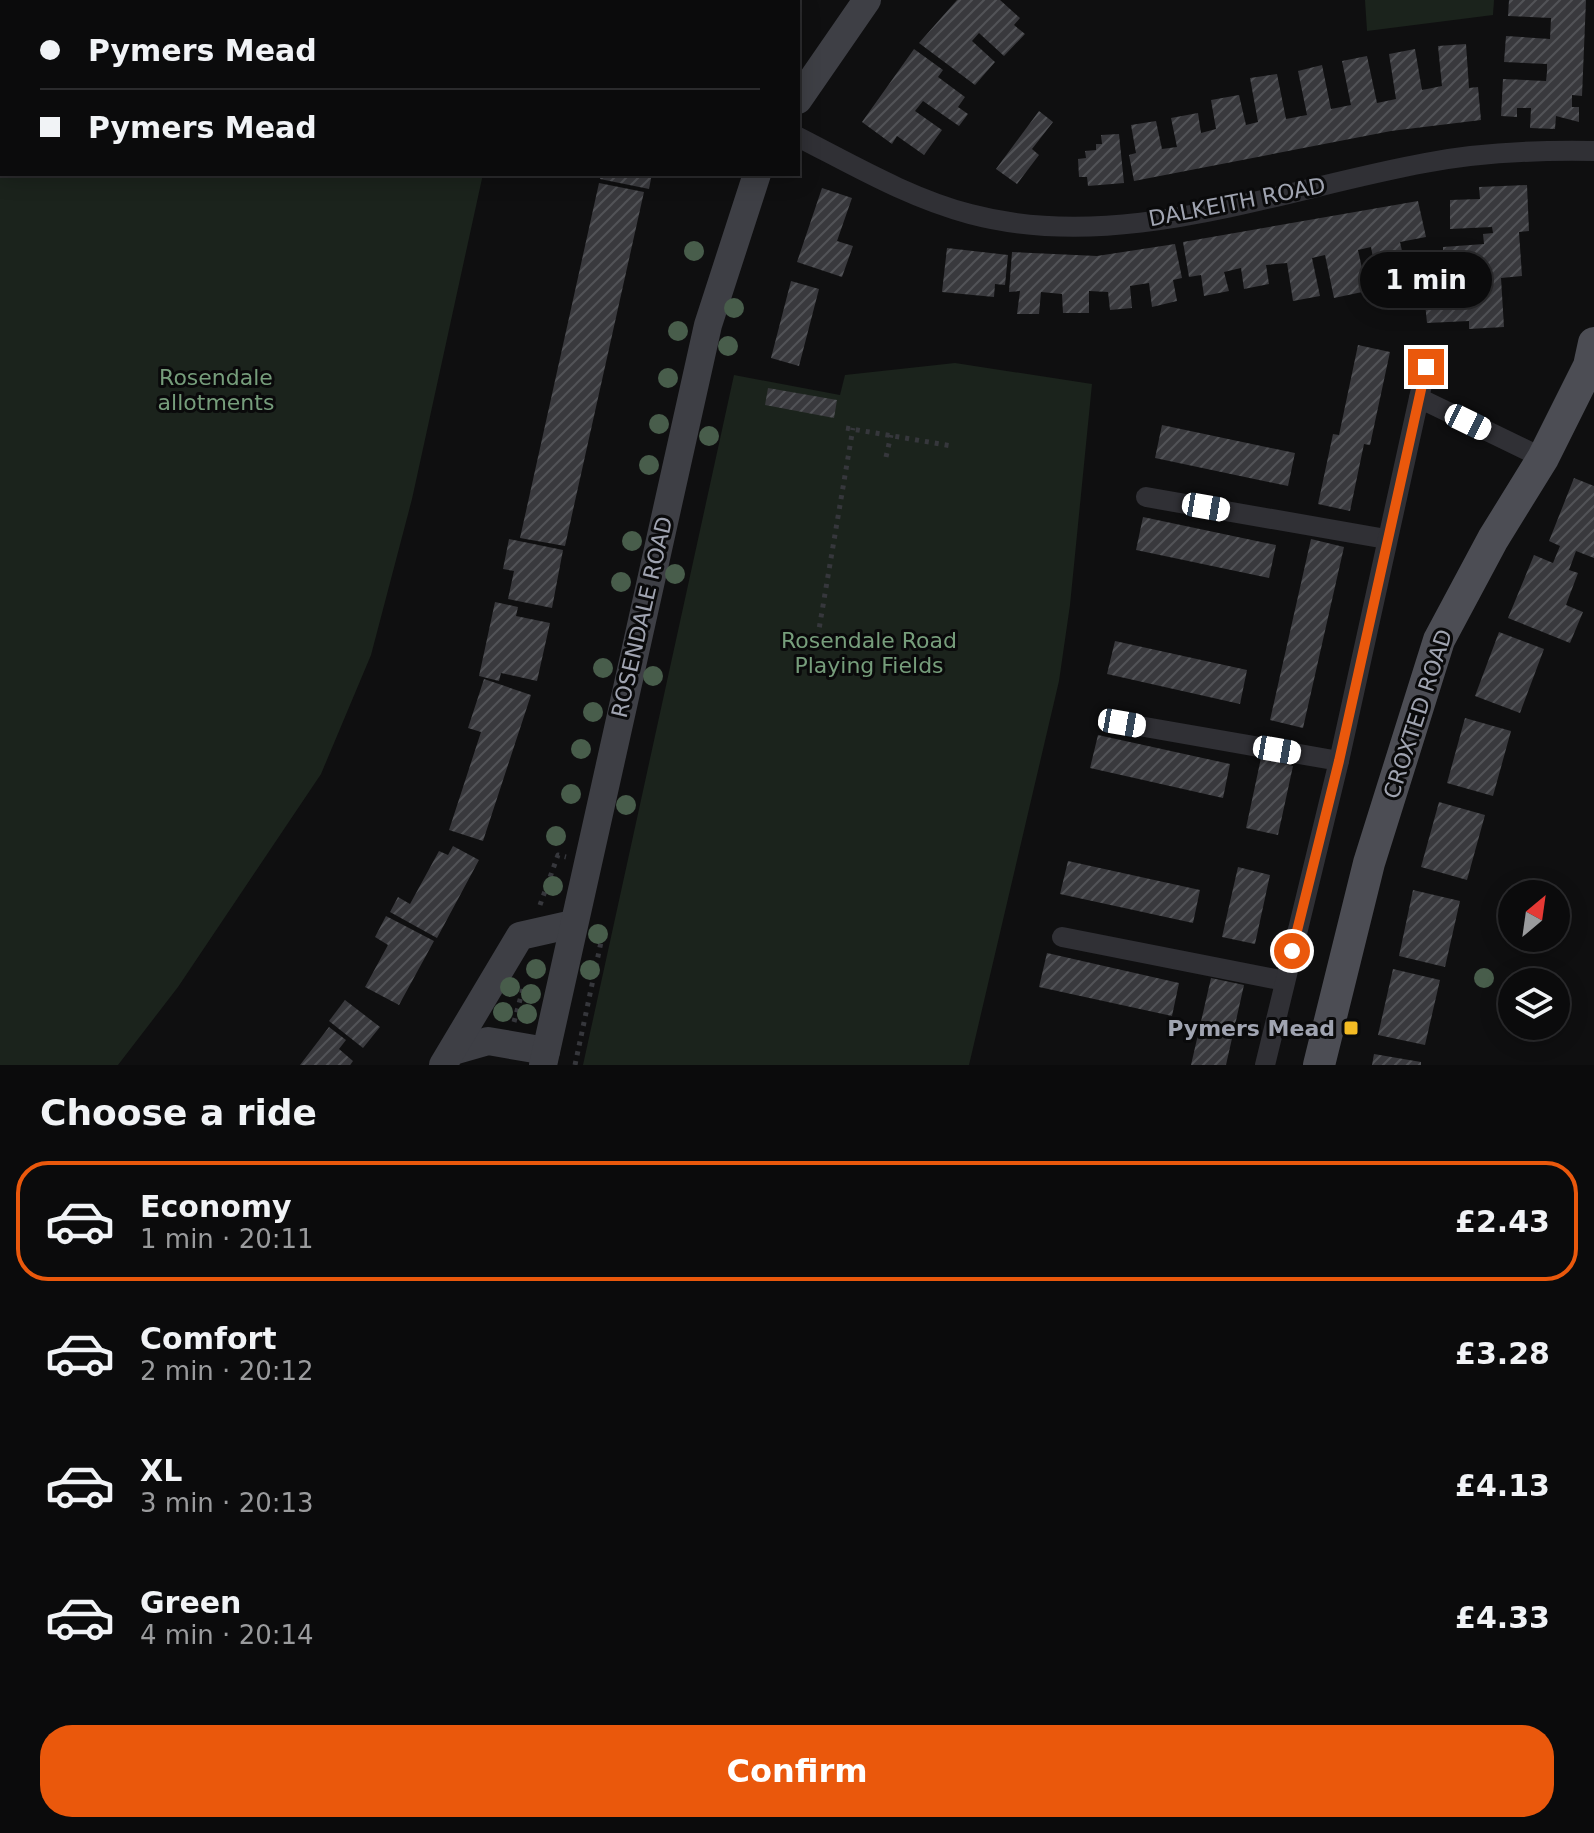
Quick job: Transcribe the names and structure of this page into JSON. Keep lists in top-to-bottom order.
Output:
{
  "streets": {
    "main road": ["CROXTED ROAD"],
    "street": ["DALKEITH ROAD", "ROSENDALE ROAD"]
  },
  "parks": ["Rosendale allotments", "Rosendale Road Playing Fields"],
  "places": {
    "transit": ["Pymers Mead"]
  },
  "north": "top right",
  "page": {
    "banner": ["Pymers Mead", "Pymers Mead"],
    "bubble": "1 min",
    "heading": "Choose a ride",
    "list": [
      {
        "name": "Economy",
        "note": "1 min · 20:11",
        "value": "£2.43"
      },
      {
        "name": "Comfort",
        "note": "2 min · 20:12",
        "value": "£3.28"
      },
      {
        "name": "XL",
        "note": "3 min · 20:13",
        "value": "£4.13"
      },
      {
        "name": "Green",
        "note": "4 min · 20:14",
        "value": "£4.33"
      }
    ],
    "buttons": "Confirm"
  }
}
